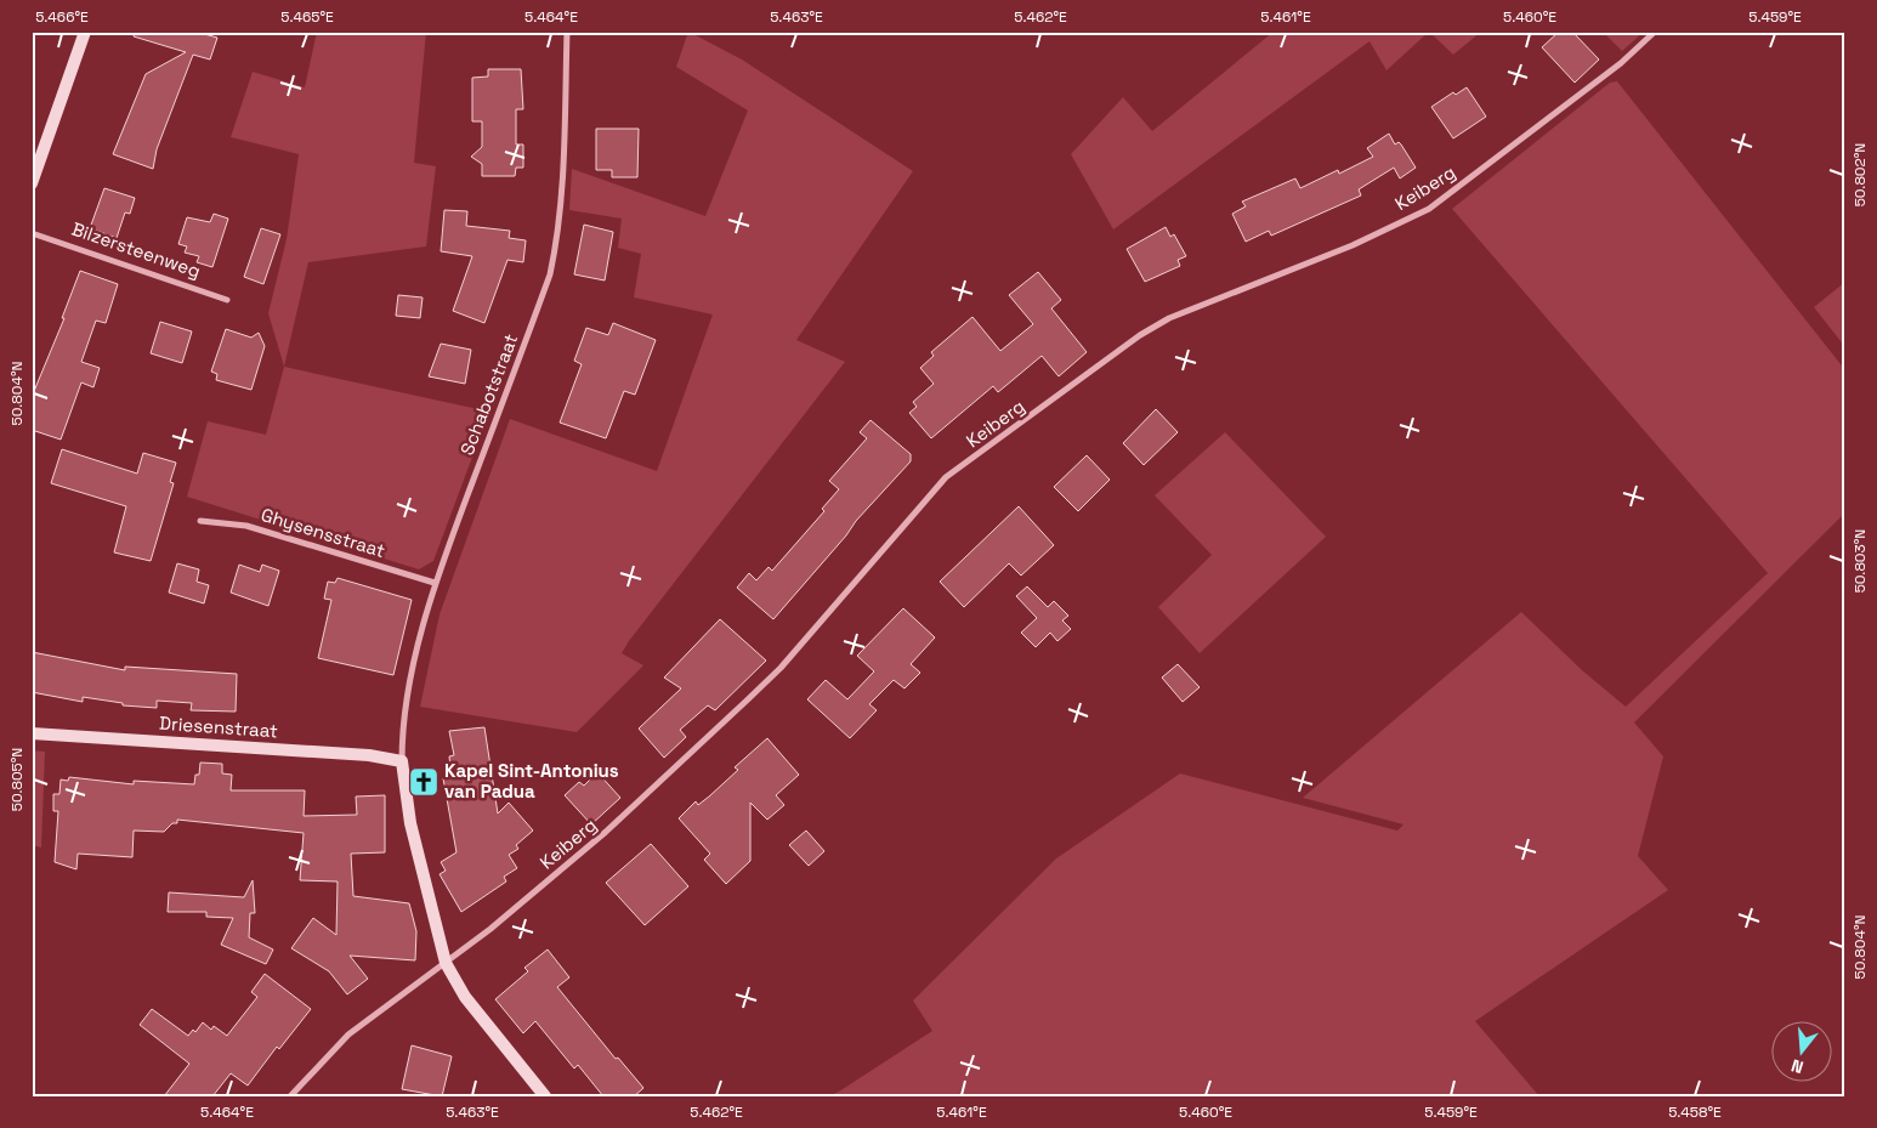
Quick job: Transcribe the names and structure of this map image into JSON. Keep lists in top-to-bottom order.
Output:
{
  "streets": {
    "street": [
      "Keiberg",
      "Bilzersteenweg",
      "Schabotstraat",
      "Ghysensstraat",
      "Driesenstraat"
    ]
  },
  "crossings": [
    ["Schabotstraat", "Ghysensstraat"],
    ["Schabotstraat", "Driesenstraat"]
  ],
  "places": {
    "church": ["Kapel Sint-Antonius van Padua"]
  },
  "north": "bottom",
  "coordinates": [
    "5.466°E",
    "5.465°E",
    "5.464°E",
    "5.463°E",
    "5.462°E",
    "5.461°E",
    "5.460°E",
    "5.459°E",
    "50.802°N",
    "50.804°N",
    "50.803°N",
    "50.805°N",
    "5.458°E"
  ]
}
